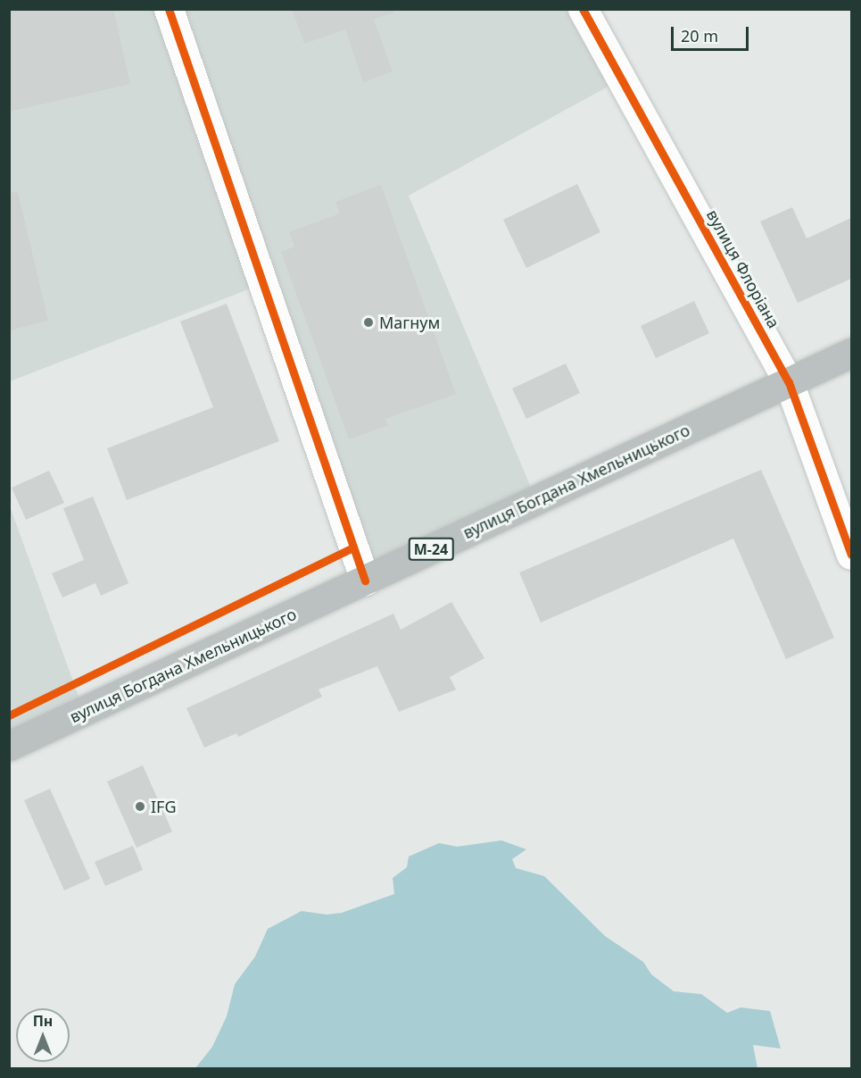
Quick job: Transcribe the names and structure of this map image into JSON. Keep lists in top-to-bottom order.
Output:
{
  "streets": {
    "highway": ["вулиця Богдана Хмельницького", "М-24"],
    "street": ["вулиця Флоріана"]
  },
  "crossings": [
    ["вулиця Флоріана", "вулиця Богдана Хмельницького"]
  ],
  "places": ["Магнум", "IFG"],
  "scale_bar": "20 m",
  "north": "top"
}
